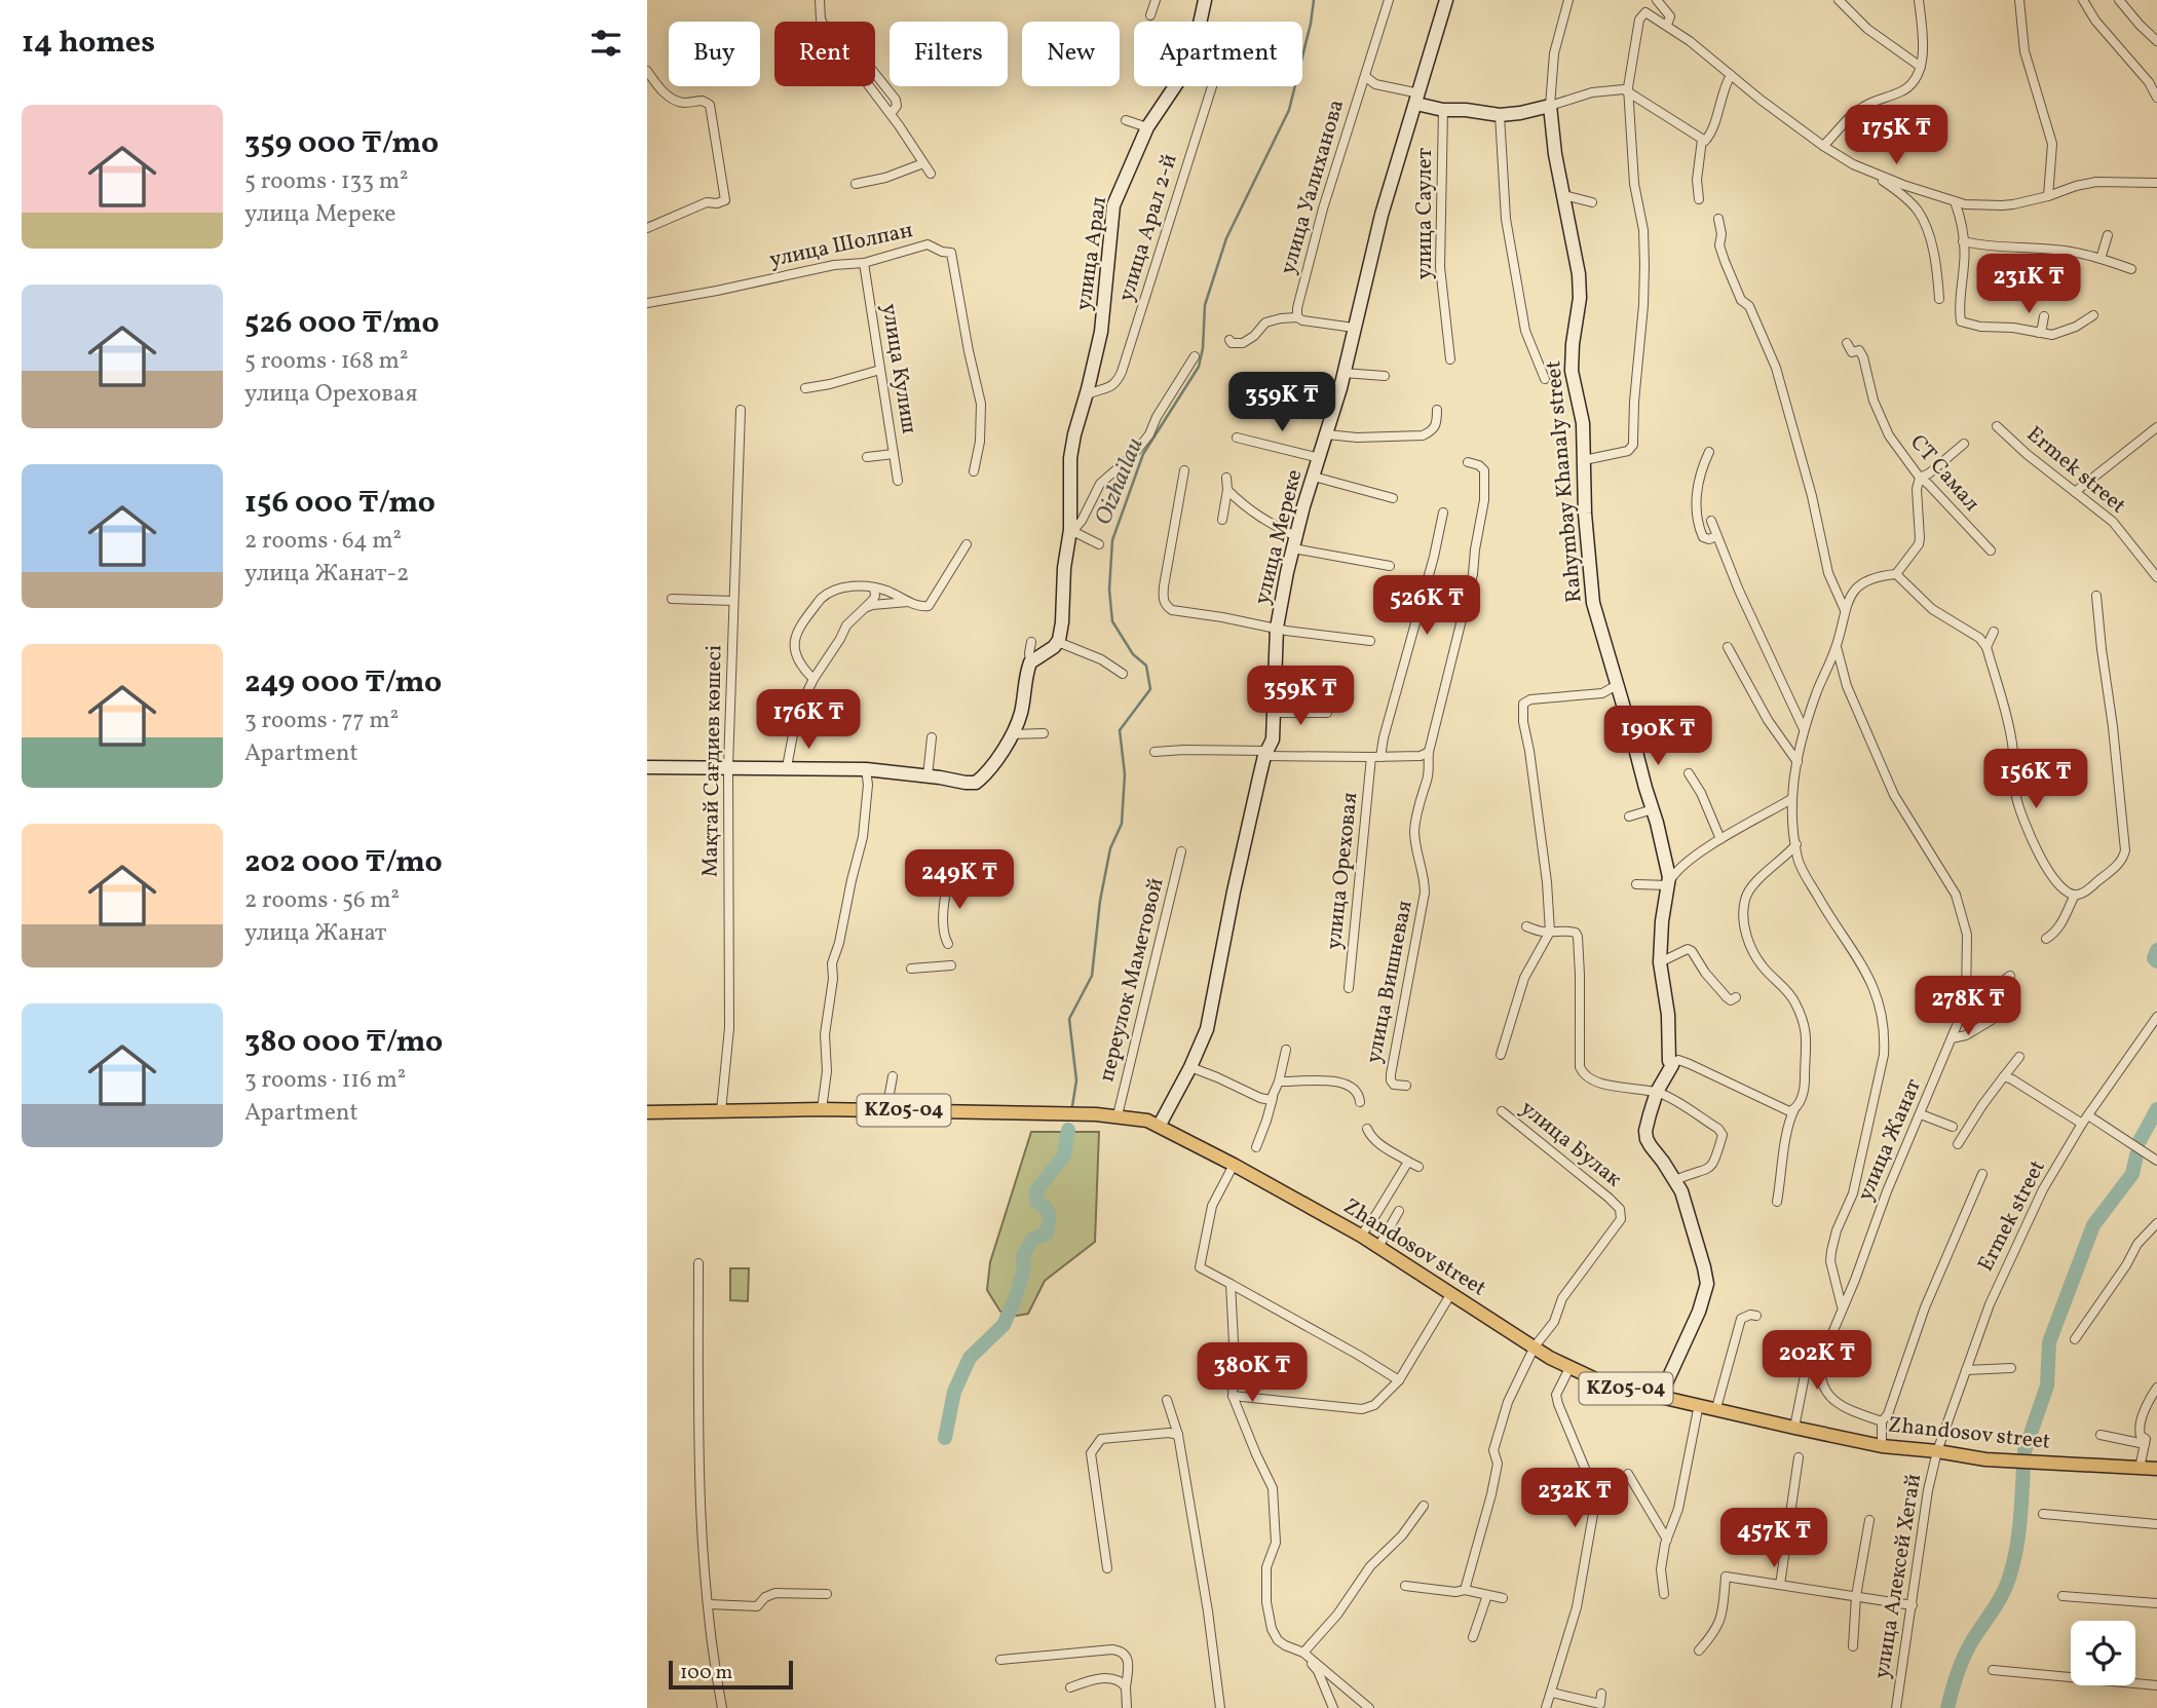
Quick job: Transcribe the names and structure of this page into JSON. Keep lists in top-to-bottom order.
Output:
{
  "streets": {
    "main road": ["KZ05-04", "Zhandosov street"],
    "street": [
      "улица Уалиханова",
      "улица Саулет",
      "улица Арал 2-й",
      "улица Шолпан",
      "улица Арал",
      "улица Кулиш",
      "Ermek street",
      "СТ Самал",
      "Rahymbay Khanaly street",
      "улица Мереке",
      "Мақтай Сағдиев көшесі",
      "улица Ореховая",
      "переулок Маметовой",
      "улица Вишневая",
      "улица Жанат",
      "улица Булак",
      "улица Алексей Хегай"
    ]
  },
  "crossings": [
    ["улица Арал 2-й", "улица Арал"],
    ["улица Шолпан", "улица Кулиш"],
    ["Ermek street", "Zhandosov street"],
    ["Ermek street", "улица Алексей Хегай"],
    ["улица Мереке", "Zhandosov street"],
    ["Мақтай Сағдиев көшесі", "Zhandosov street"],
    ["переулок Маметовой", "Zhandosov street"],
    ["улица Булак", "Zhandosov street"],
    ["Zhandosov street", "улица Алексей Хегай"]
  ],
  "water": ["Oizhailau"],
  "scale_bar": "100 m",
  "page": {
    "heading": "14 homes",
    "chip": [
      "Buy",
      "Rent",
      "Filters",
      "New",
      "Apartment"
    ],
    "list": [
      {
        "name": "359 000 ₸/mo",
        "note": "5 rooms · 133 m² · улица Мереке"
      },
      {
        "name": "526 000 ₸/mo",
        "note": "5 rooms · 168 m² · улица Ореховая"
      },
      {
        "name": "156 000 ₸/mo",
        "note": "2 rooms · 64 m² · улица Жанат-2"
      },
      {
        "name": "249 000 ₸/mo",
        "note": "3 rooms · 77 m² · Apartment"
      },
      {
        "name": "202 000 ₸/mo",
        "note": "2 rooms · 56 m² · улица Жанат"
      },
      {
        "name": "380 000 ₸/mo",
        "note": "3 rooms · 116 m² · Apartment"
      }
    ],
    "price": [
      "175K ₸",
      "231K ₸",
      "359K ₸",
      "526K ₸",
      "359K ₸",
      "176K ₸",
      "190K ₸",
      "156K ₸",
      "249K ₸",
      "278K ₸",
      "202K ₸",
      "380K ₸",
      "232K ₸",
      "457K ₸"
    ],
    "scale": "100 m"
  }
}
